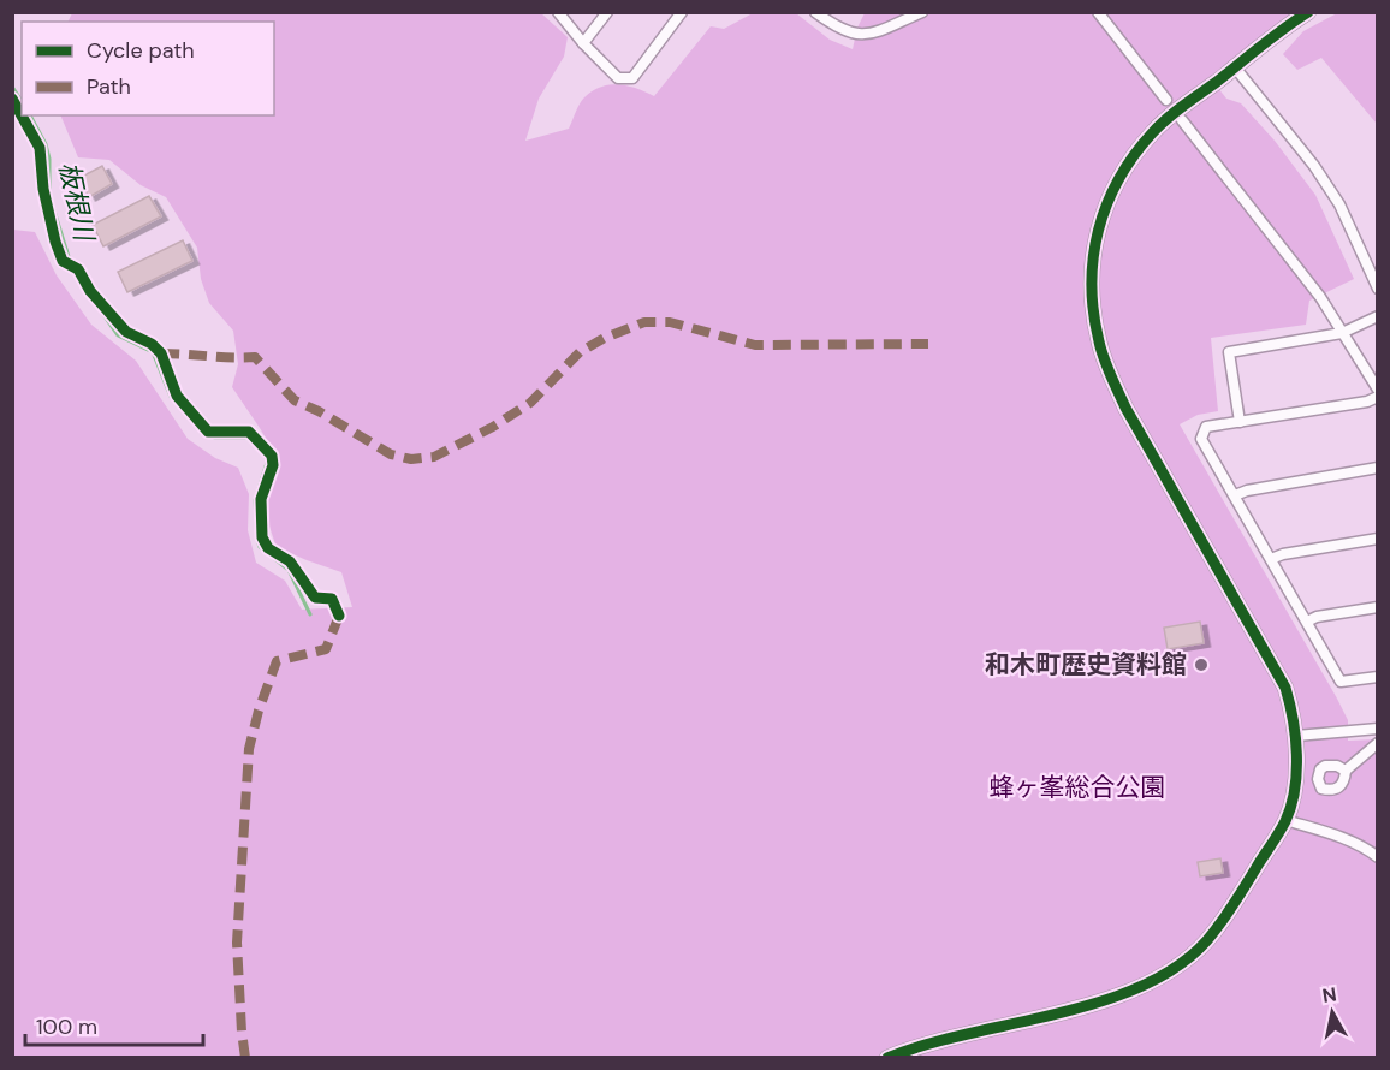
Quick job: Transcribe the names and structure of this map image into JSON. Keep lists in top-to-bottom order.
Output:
{
  "water": ["板根川"],
  "parks": ["蜂ヶ峯総合公園"],
  "places": ["和木町歴史資料館"],
  "legend": ["Cycle path", "Path"],
  "scale_bar": "100 m",
  "north": "top"
}
